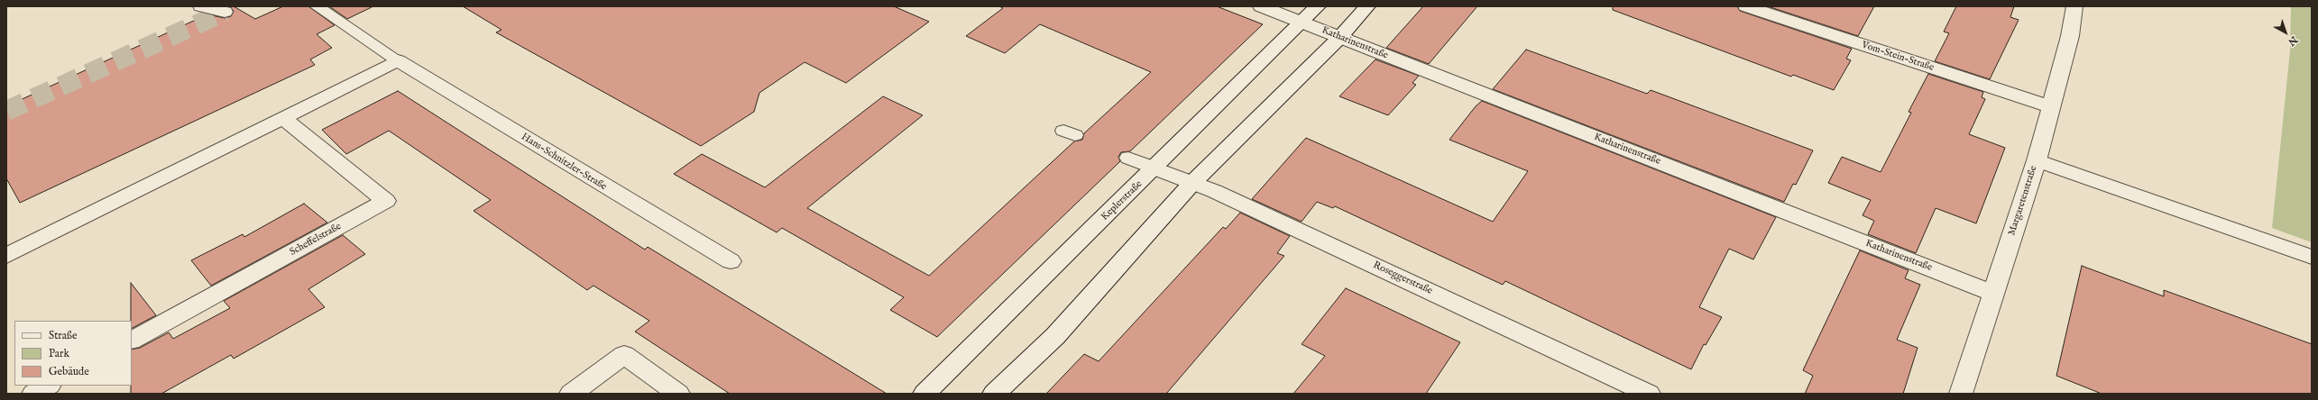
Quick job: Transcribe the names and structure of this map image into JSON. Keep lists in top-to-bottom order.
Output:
{
  "streets": {
    "street": [
      "Katharinenstraße",
      "Vom-Stein-Straße",
      "Hans-Schnitzler-Straße",
      "Keplerstraße",
      "Margaretenstraße",
      "Scheffelstraße",
      "Roseggerstraße"
    ]
  },
  "crossings": [
    ["Katharinenstraße", "Keplerstraße"],
    ["Katharinenstraße", "Margaretenstraße"],
    ["Vom-Stein-Straße", "Margaretenstraße"],
    ["Keplerstraße", "Roseggerstraße"]
  ],
  "legend": ["Straße", "Park", "Gebäude"],
  "north": "bottom right"
}
